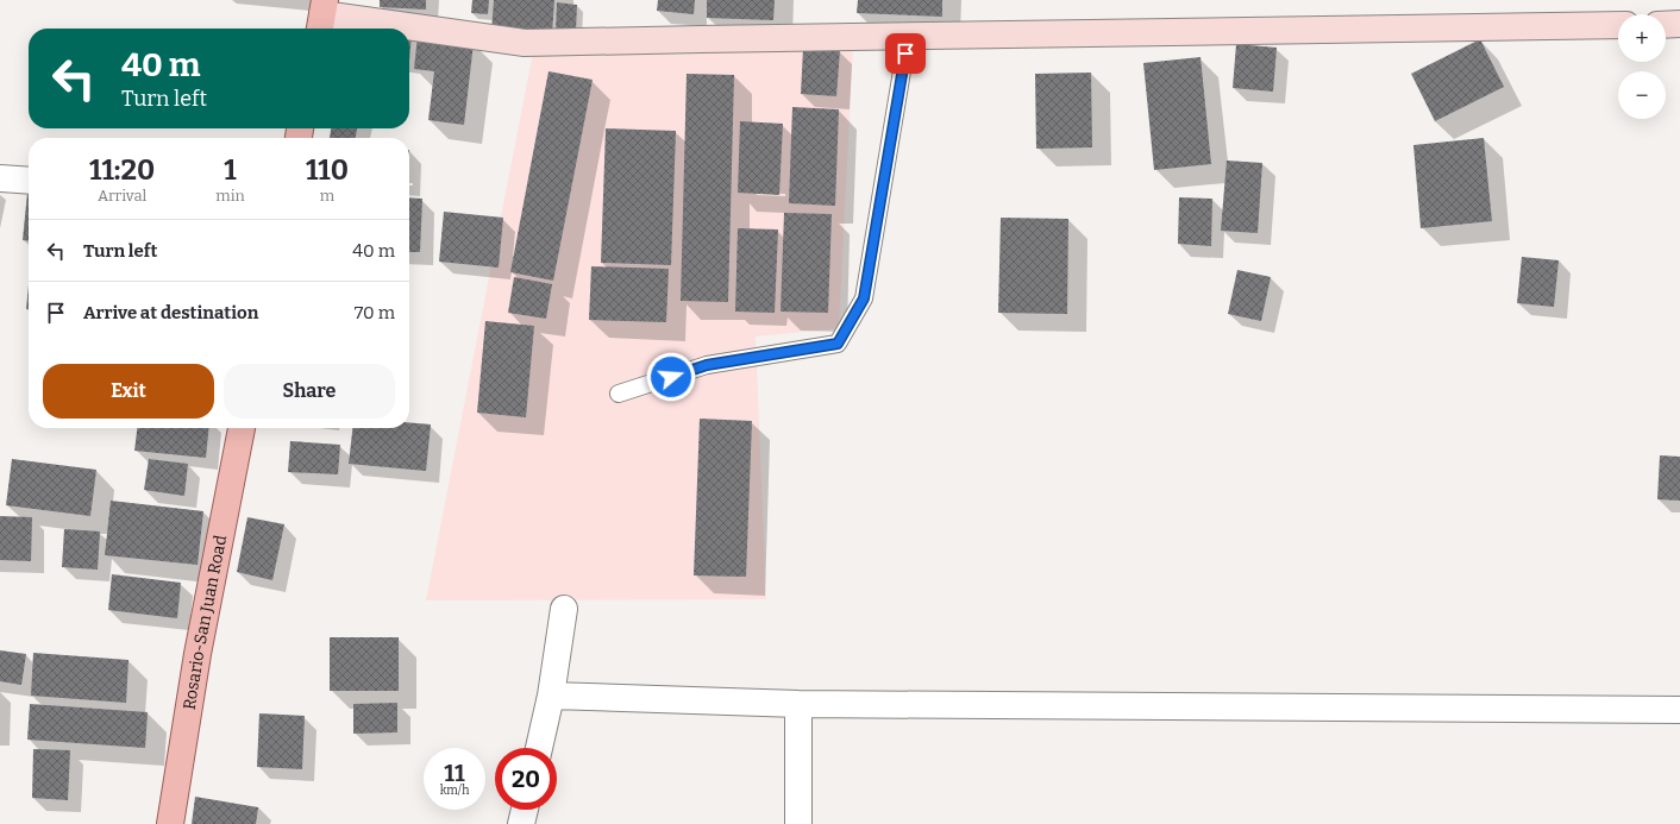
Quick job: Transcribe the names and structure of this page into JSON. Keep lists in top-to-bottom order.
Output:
{
  "streets": {
    "main road": ["Rosario-San Juan Road"]
  },
  "page": {
    "map_buttons": ["+", "−"],
    "turn": ["40 m", "Turn left"],
    "eta": [
      "11:20",
      "Arrival",
      "1",
      "min",
      "110",
      "m"
    ],
    "list": [
      {
        "name": "Turn left",
        "value": "40 m"
      },
      {
        "name": "Arrive at destination",
        "value": "70 m"
      }
    ],
    "buttons": ["Exit", "Share"],
    "speed": "11 km/h",
    "limit": "20"
  }
}
